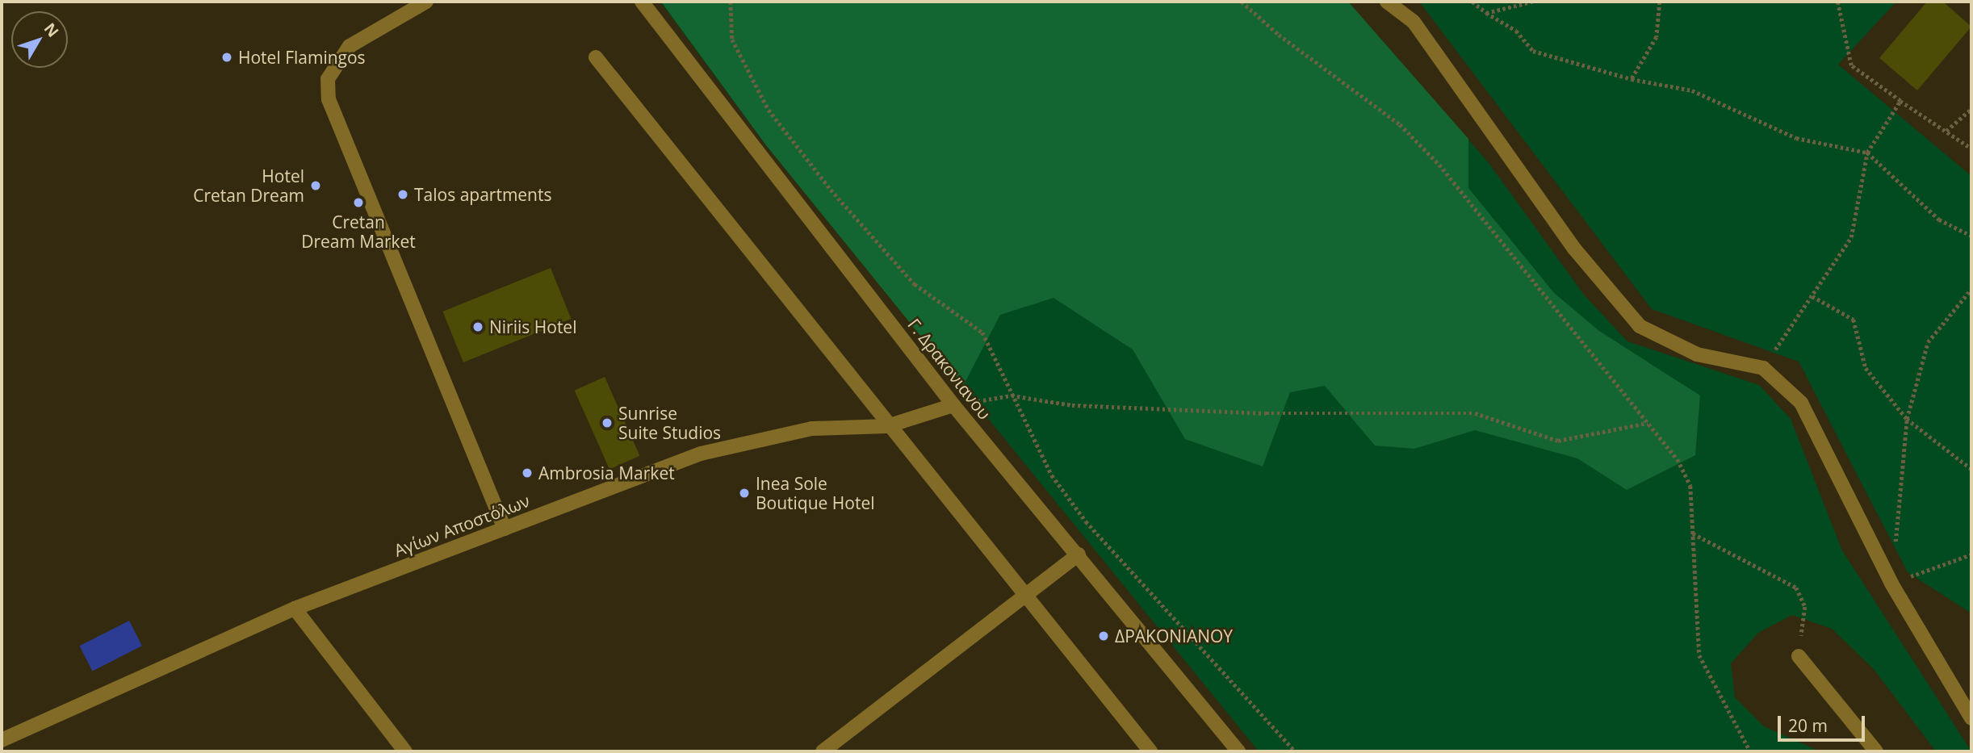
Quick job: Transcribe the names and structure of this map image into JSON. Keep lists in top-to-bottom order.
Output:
{
  "streets": {
    "street": ["Γ. Δρακονιανου", "Αγίων Αποστόλων"]
  },
  "crossings": [
    ["Γ. Δρακονιανου", "Αγίων Αποστόλων"]
  ],
  "places": [
    "Hotel Flamingos",
    "Hotel Cretan Dream",
    "Talos apartments",
    "Cretan Dream Market",
    "Niriis Hotel",
    "Sunrise Suite Studios",
    "Ambrosia Market",
    "Inea Sole Boutique Hotel",
    "ΔΡΑΚΟΝΙΑΝΟΥ"
  ],
  "scale_bar": "20 m",
  "north": "top right"
}
